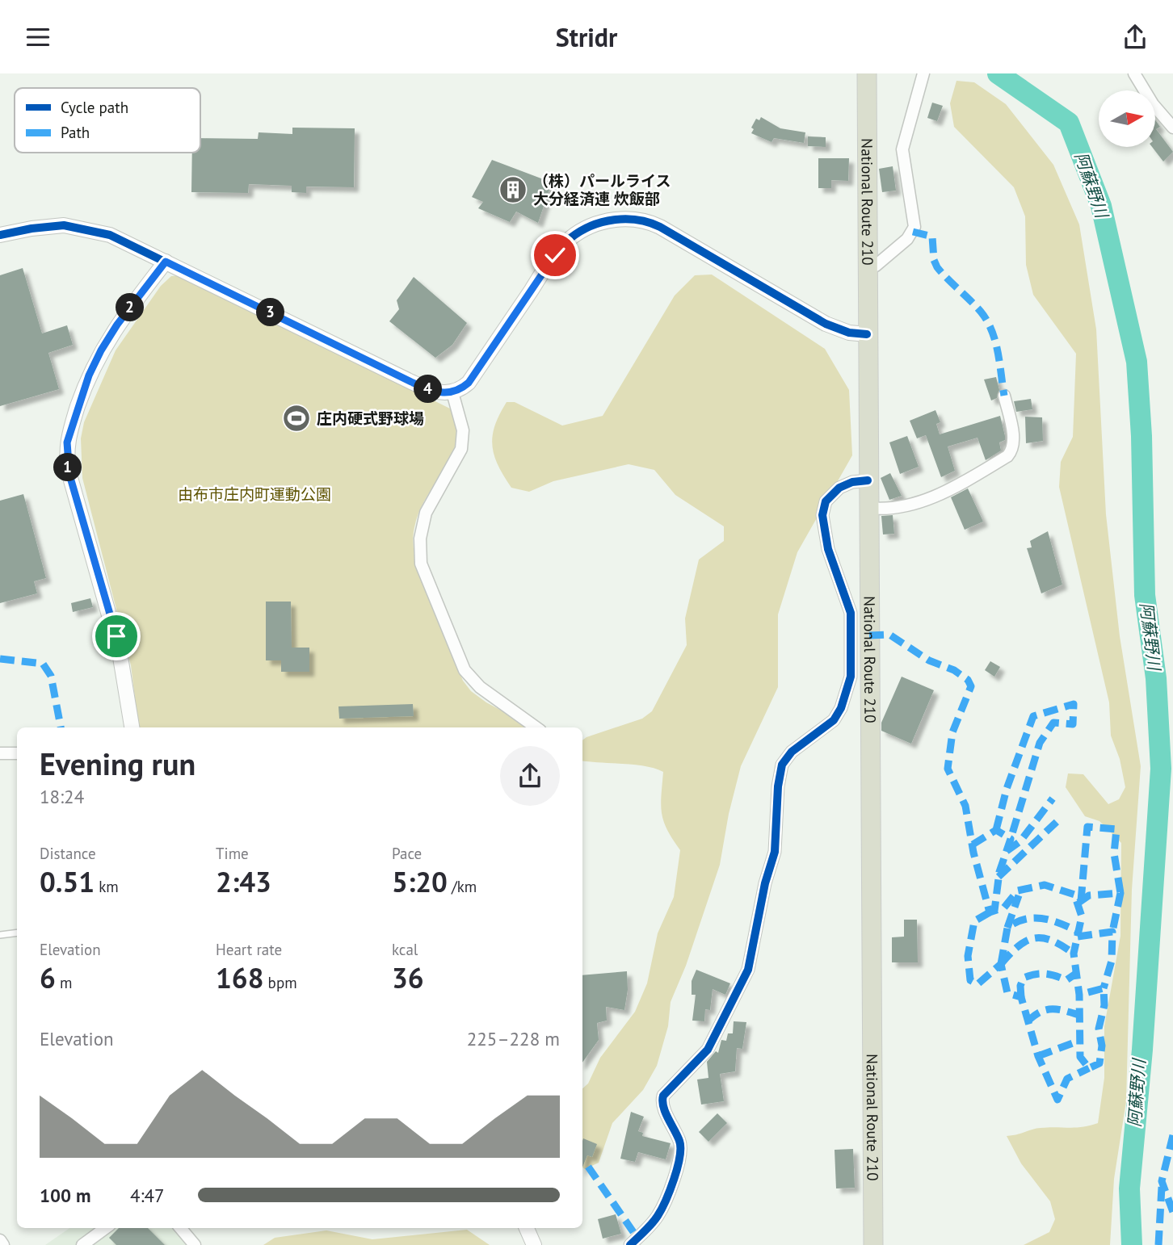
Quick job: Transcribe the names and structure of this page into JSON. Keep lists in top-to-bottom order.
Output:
{
  "streets": {
    "highway": ["National Route 210"]
  },
  "water": ["阿蘇野川"],
  "parks": ["由布市庄内町運動公園"],
  "places": {
    "building": ["（株）パールライス 大分経済連 炊飯部"],
    "sports": ["庄内硬式野球場"]
  },
  "legend": ["Cycle path", "Path"],
  "north": "right",
  "page": {
    "header": "Stridr",
    "pins": [
      "2",
      "3",
      "4",
      "1"
    ],
    "heading": ["Evening run", "18:24"],
    "stats": [
      ["Distance", "0.51 km"],
      ["Time", "2:43"],
      ["Pace", "5:20 /km"],
      ["Elevation", "6 m"],
      ["Heart rate", "168 bpm"],
      ["kcal", "36"]
    ],
    "chart": ["Elevation", "225–228 m"],
    "list": [
      {
        "name": "100 m",
        "note": "4:47"
      }
    ]
  }
}
